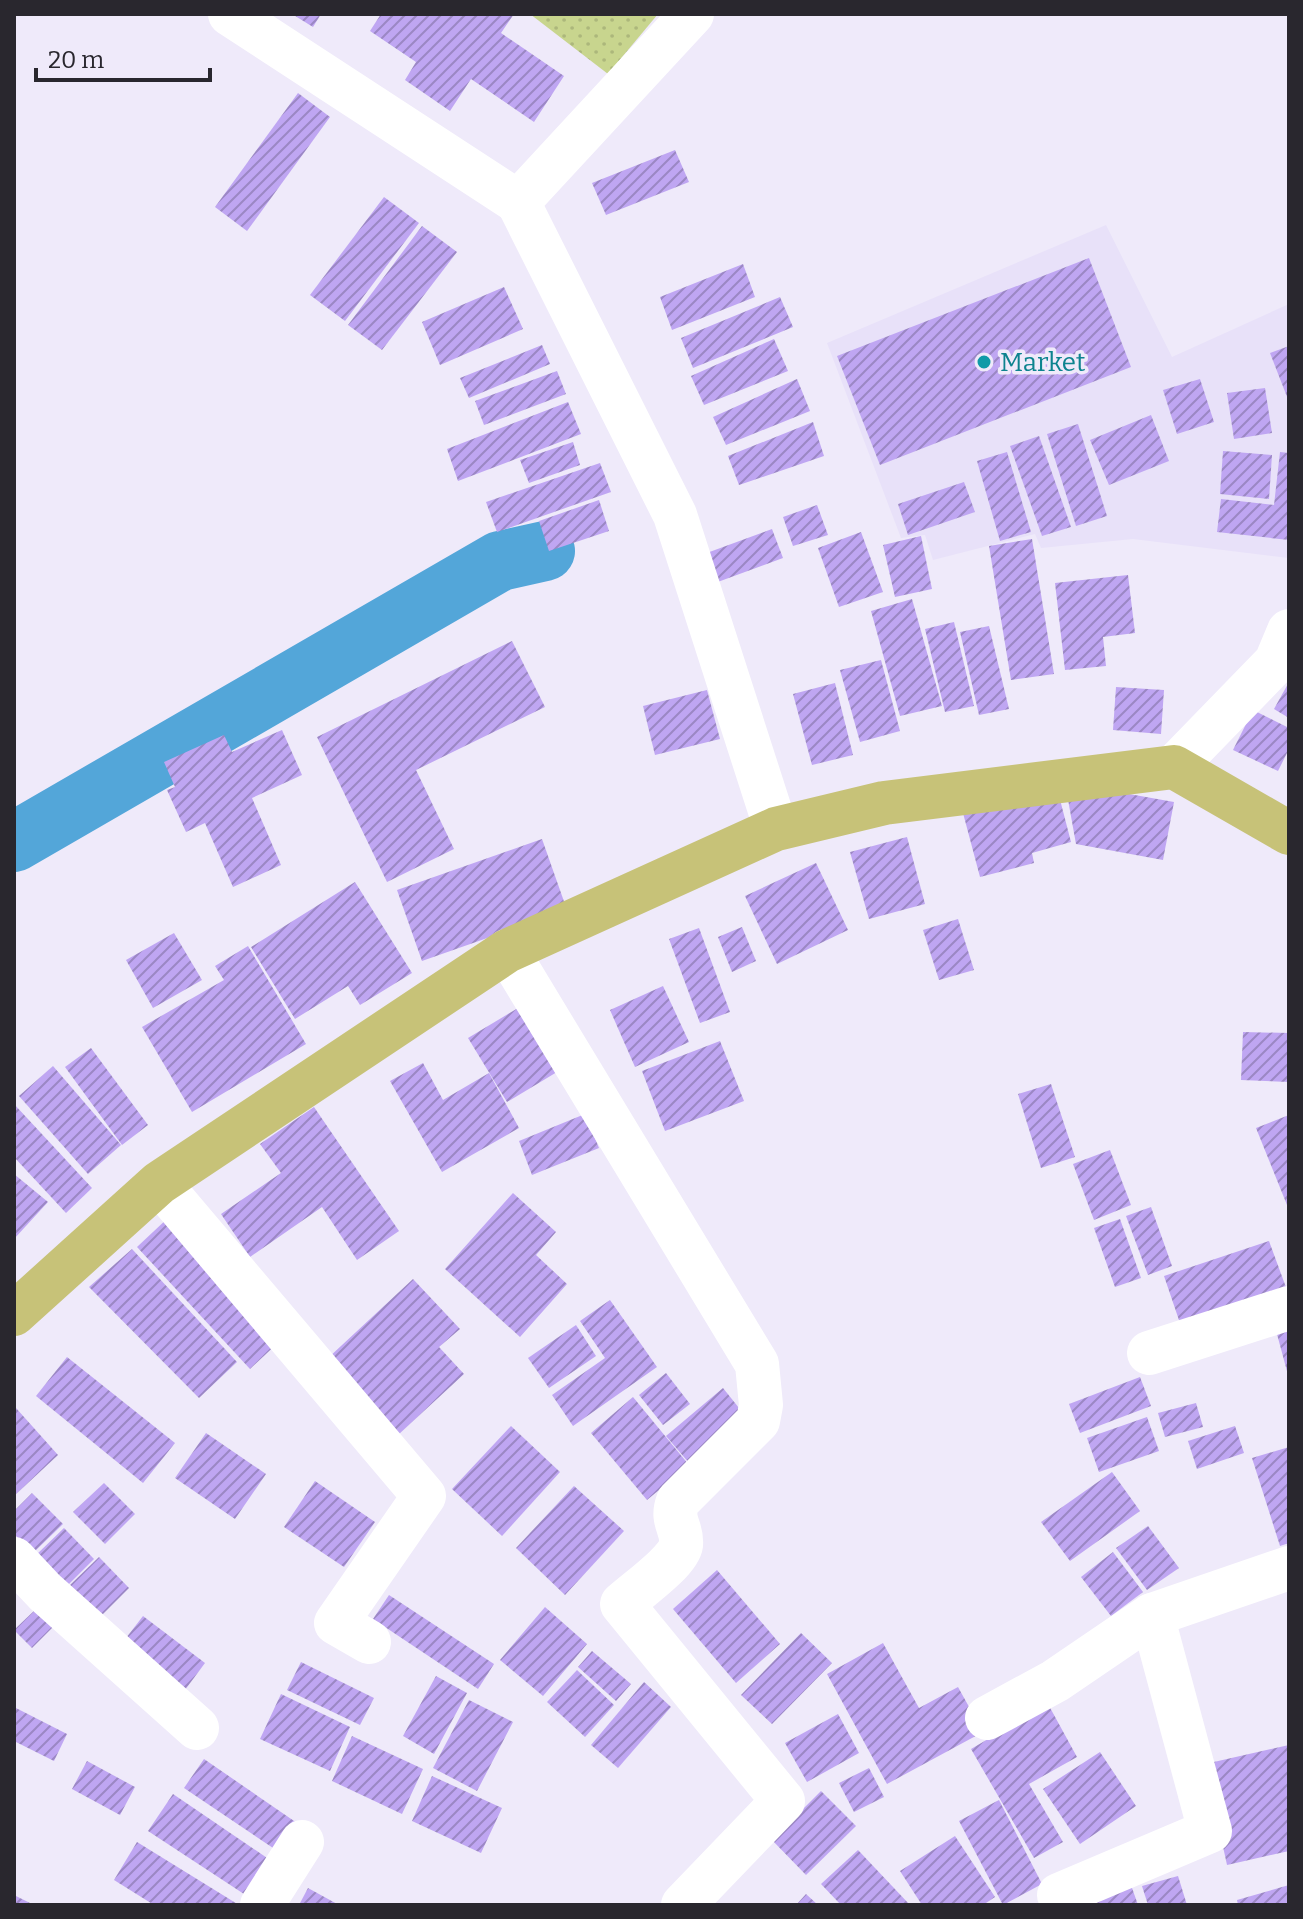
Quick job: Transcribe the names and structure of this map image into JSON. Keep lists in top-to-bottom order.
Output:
{
  "places": ["Market"],
  "scale_bar": "20 m"
}
